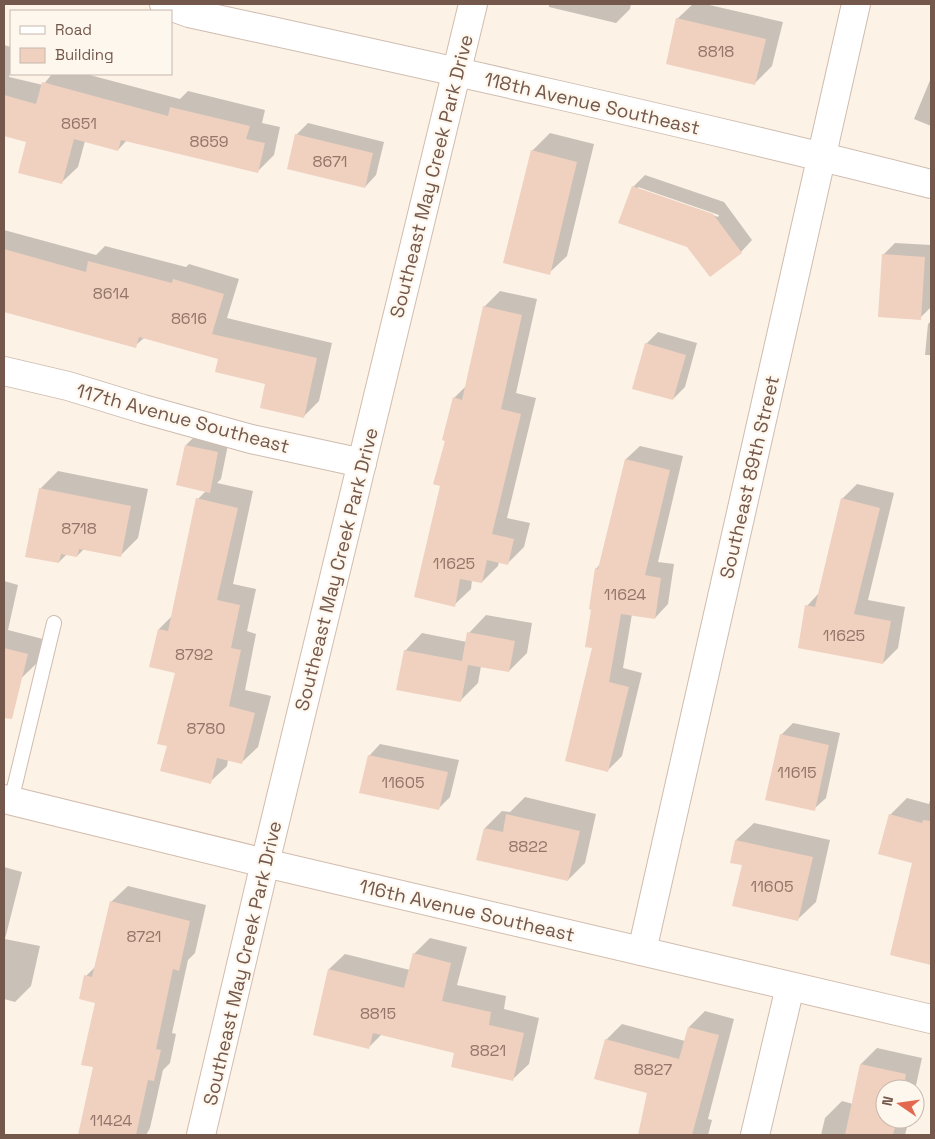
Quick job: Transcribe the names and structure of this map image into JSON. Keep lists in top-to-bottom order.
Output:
{
  "streets": {
    "street": [
      "118th Avenue Southeast",
      "Southeast May Creek Park Drive",
      "117th Avenue Southeast",
      "Southeast 89th Street",
      "116th Avenue Southeast"
    ]
  },
  "crossings": [
    ["118th Avenue Southeast", "Southeast May Creek Park Drive"],
    ["118th Avenue Southeast", "Southeast 89th Street"],
    ["Southeast May Creek Park Drive", "117th Avenue Southeast"],
    ["Southeast May Creek Park Drive", "116th Avenue Southeast"],
    ["Southeast 89th Street", "116th Avenue Southeast"]
  ],
  "house_numbers": [
    "8818",
    "8651",
    "8659",
    "8671",
    "8614",
    "8616",
    "8718",
    "11625",
    "11624",
    "11625",
    "8792",
    "8780",
    "11615",
    "11605",
    "8822",
    "11605",
    "8721",
    "8815",
    "8821",
    "8827",
    "11424"
  ],
  "legend": ["Road", "Building"],
  "north": "left"
}
